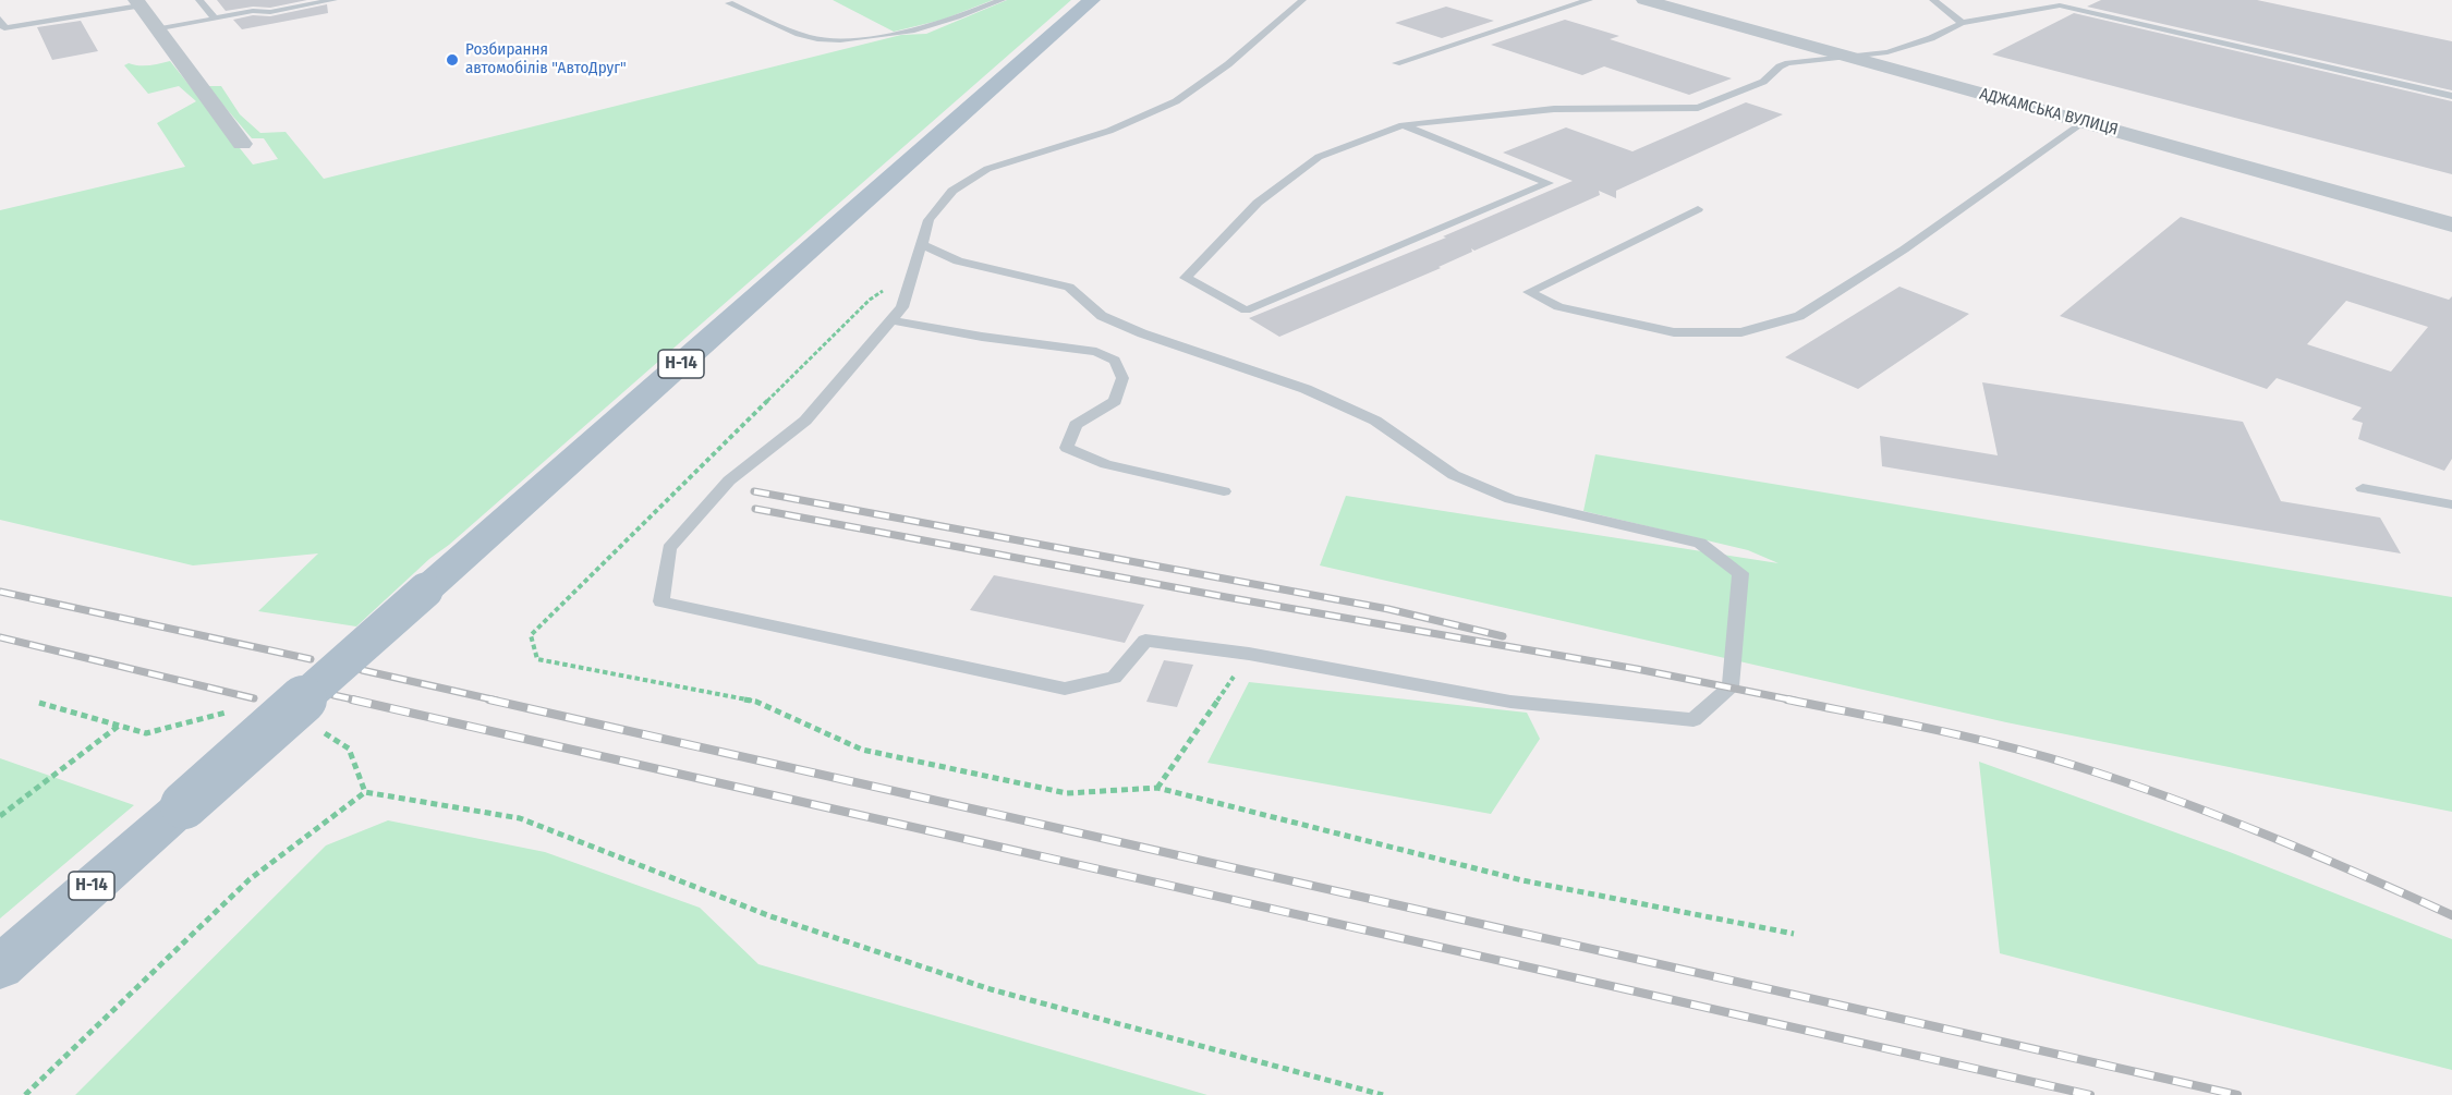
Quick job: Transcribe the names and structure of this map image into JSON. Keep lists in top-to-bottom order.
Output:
{
  "streets": {
    "main road": ["Н-14"],
    "street": ["АДЖАМСЬКА ВУЛИЦЯ"]
  },
  "places": ["Розбирання автомобілів \"АвтоДруг\""]
}
